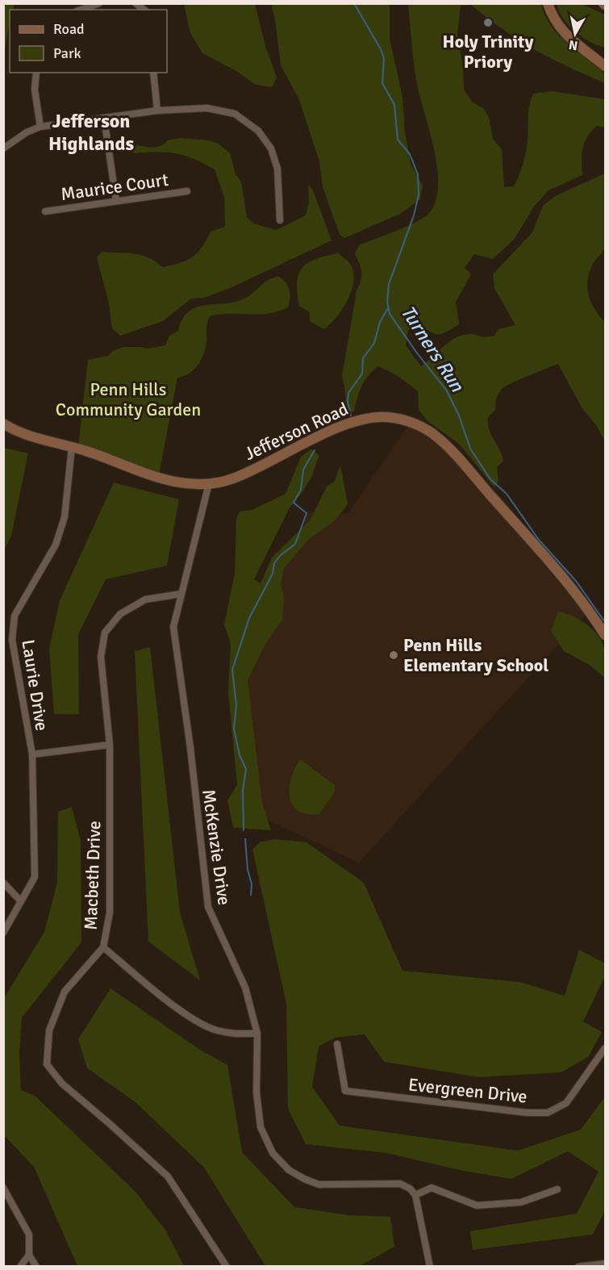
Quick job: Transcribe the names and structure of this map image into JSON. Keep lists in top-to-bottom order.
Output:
{
  "streets": {
    "street": [
      "Maurice Court",
      "Jefferson Road",
      "Laurie Drive",
      "McKenzie Drive",
      "Macbeth Drive",
      "Evergreen Drive"
    ]
  },
  "crossings": [
    ["Jefferson Road", "Laurie Drive"],
    ["Jefferson Road", "McKenzie Drive"],
    ["McKenzie Drive", "Macbeth Drive"]
  ],
  "districts": ["Jefferson Highlands"],
  "water": ["Turners Run"],
  "parks": ["Penn Hills Community Garden"],
  "places": ["Holy Trinity Priory", "Penn Hills Elementary School"],
  "legend": ["Road", "Park"],
  "north": "bottom"
}
